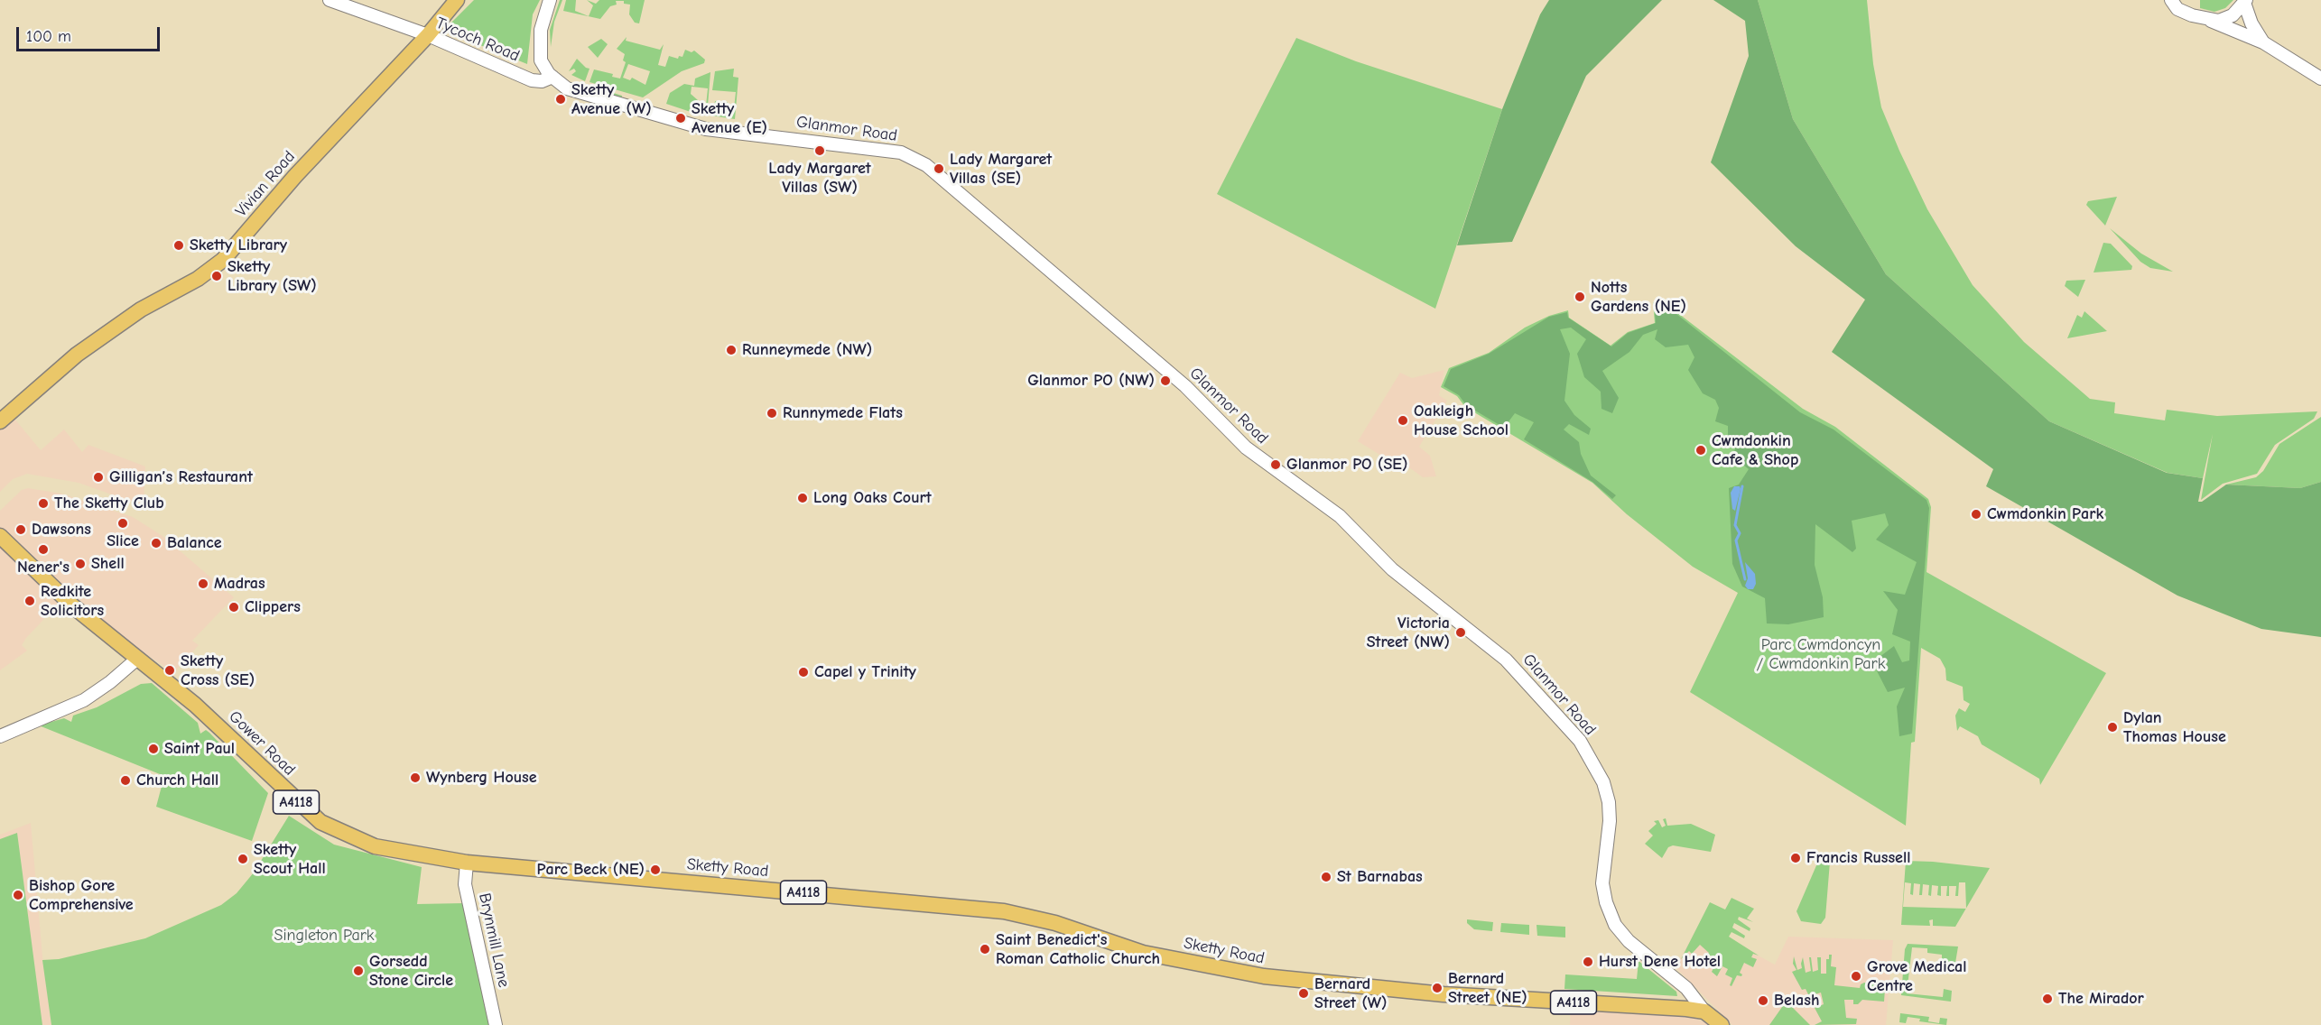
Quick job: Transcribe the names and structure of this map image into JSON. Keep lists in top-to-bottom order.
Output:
{
  "streets": {
    "main road": [
      "Vivian Road",
      "Gower Road",
      "A4118",
      "Sketty Road"
    ],
    "street": ["Tycoch Road", "Glanmor Road", "Brynmill Lane"]
  },
  "crossings": [
    ["Tycoch Road", "Glanmor Road"],
    ["Tycoch Road", "Vivian Road"],
    ["Glanmor Road", "Sketty Road"],
    ["Gower Road", "Sketty Road"],
    ["Gower Road", "Brynmill Lane"]
  ],
  "parks": ["Parc Cwmdoncyn / Cwmdonkin Park", "Singleton Park"],
  "places": [
    "Sketty Avenue (W)",
    "Sketty Avenue (E)",
    "Lady Margaret Villas (SW)",
    "Lady Margaret Villas (SE)",
    "Sketty Library",
    "Sketty Library (SW)",
    "Notts Gardens (NE)",
    "Runneymede (NW)",
    "Glanmor PO (NW)",
    "Runnymede Flats",
    "Oakleigh House School",
    "Cwmdonkin Cafe & Shop",
    "Glanmor PO (SE)",
    "Gilligan’s Restaurant",
    "Long Oaks Court",
    "The Sketty Club",
    "Cwmdonkin Park",
    "Slice",
    "Dawsons",
    "Balance",
    "Nener's",
    "Shell",
    "Madras",
    "Redkite Solicitors",
    "Clippers",
    "Victoria Street (NW)",
    "Sketty Cross (SE)",
    "Capel y Trinity",
    "Dylan Thomas House",
    "Saint Paul",
    "Wynberg House",
    "Church Hall",
    "Francis Russell",
    "Sketty Scout Hall",
    "Parc Beck (NE)",
    "St Barnabas",
    "Bishop Gore Comprehensive",
    "Saint Benedict's Roman Catholic Church",
    "Hurst Dene Hotel",
    "Gorsedd Stone Circle",
    "Grove Medical Centre",
    "Bernard Street (NE)",
    "Bernard Street (W)",
    "The Mirador",
    "Belash"
  ],
  "scale_bar": "100 m"
}
